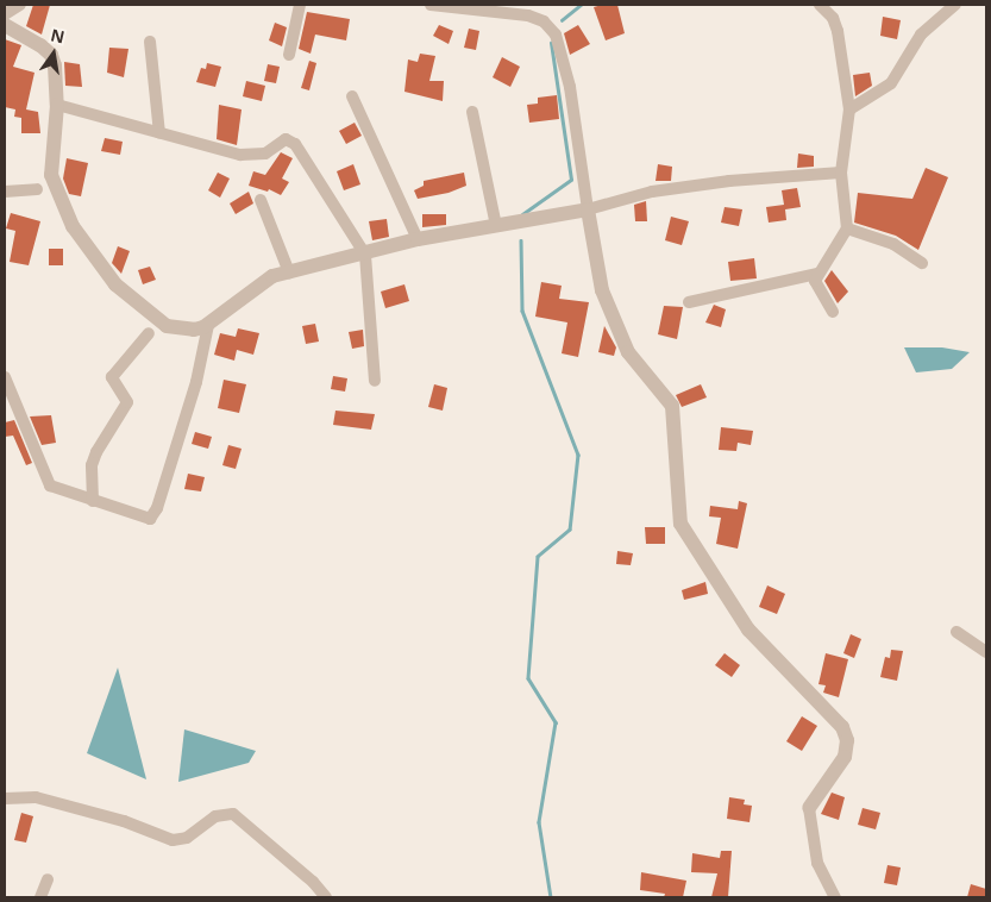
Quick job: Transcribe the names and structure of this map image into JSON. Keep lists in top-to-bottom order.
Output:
{
  "north": "top"
}
